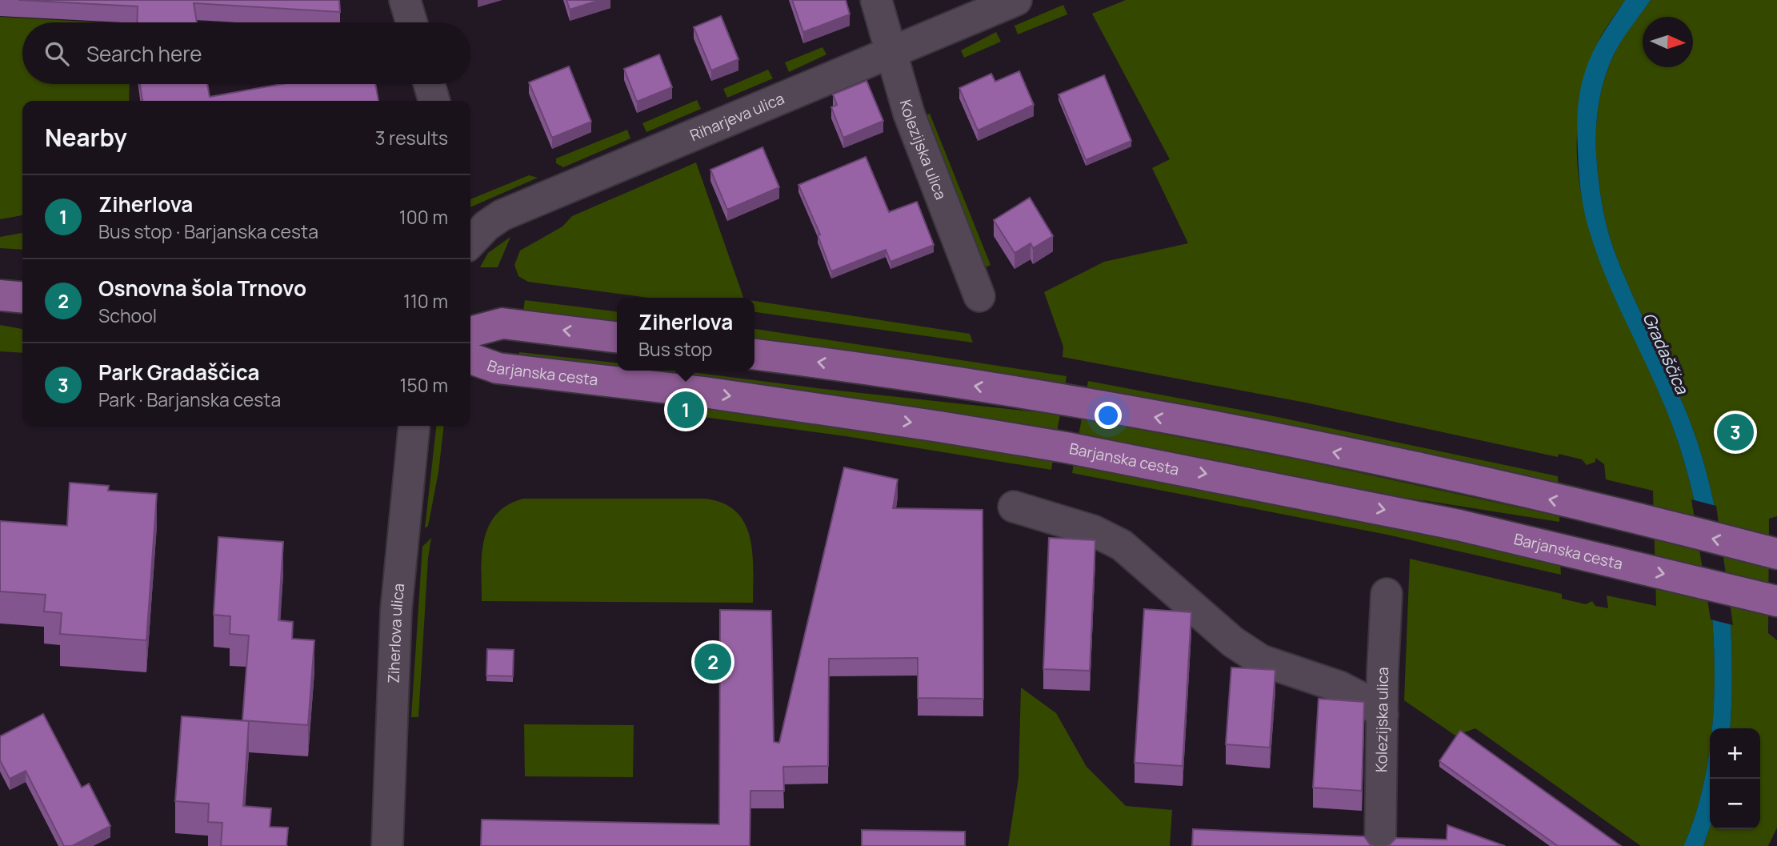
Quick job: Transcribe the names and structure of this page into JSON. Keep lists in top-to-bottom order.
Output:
{
  "streets": {
    "main road": ["Barjanska cesta"],
    "street": ["Riharjeva ulica", "Kolezijska ulica", "Ziherlova ulica"]
  },
  "crossings": [
    ["Riharjeva ulica", "Kolezijska ulica"]
  ],
  "water": ["Gradaščica"],
  "north": "right",
  "page": {
    "search": "Search here",
    "heading": ["Nearby", "3 results"],
    "list": [
      {
        "mark": "1",
        "name": "Ziherlova",
        "note": "Bus stop · Barjanska cesta",
        "value": "100 m"
      },
      {
        "mark": "2",
        "name": "Osnovna šola Trnovo",
        "note": "School",
        "value": "110 m"
      },
      {
        "mark": "3",
        "name": "Park Gradaščica",
        "note": "Park · Barjanska cesta",
        "value": "150 m"
      }
    ],
    "popup": ["Ziherlova", "Bus stop"],
    "pins": ["1", "3", "2"],
    "map_buttons": ["+", "−"]
  }
}
